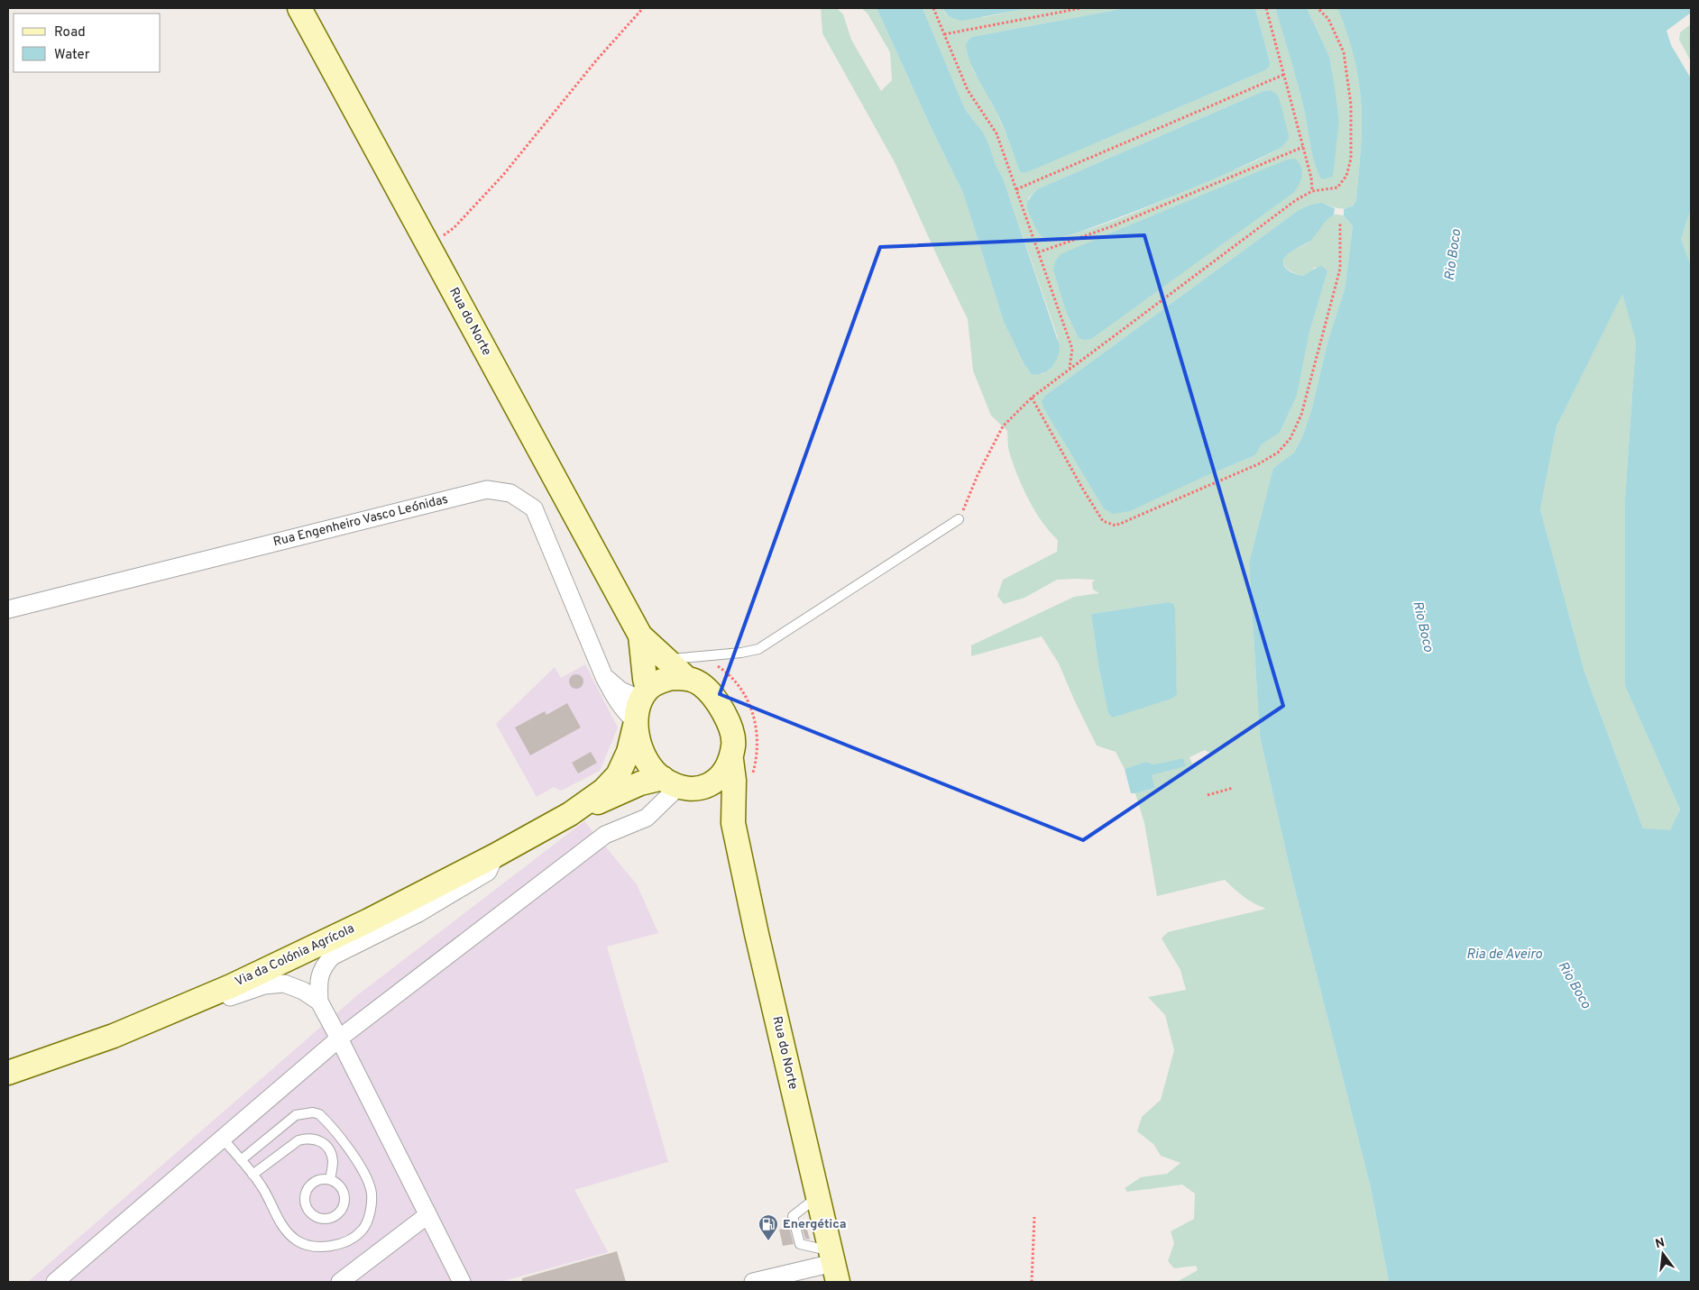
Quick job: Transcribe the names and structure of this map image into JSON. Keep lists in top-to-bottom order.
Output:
{
  "streets": {
    "main road": ["Rua do Norte", "Via da Colónia Agrícola"],
    "street": ["Rua Engenheiro Vasco Leónidas"]
  },
  "crossings": [
    ["Rua do Norte", "Rua Engenheiro Vasco Leónidas"],
    ["Rua do Norte", "Via da Colónia Agrícola"],
    ["Rua Engenheiro Vasco Leónidas", "Via da Colónia Agrícola"]
  ],
  "water": ["Rio Boco", "Ria de Aveiro"],
  "places": {
    "fuel station": ["Energética"]
  },
  "legend": ["Road", "Water"],
  "north": "top"
}
